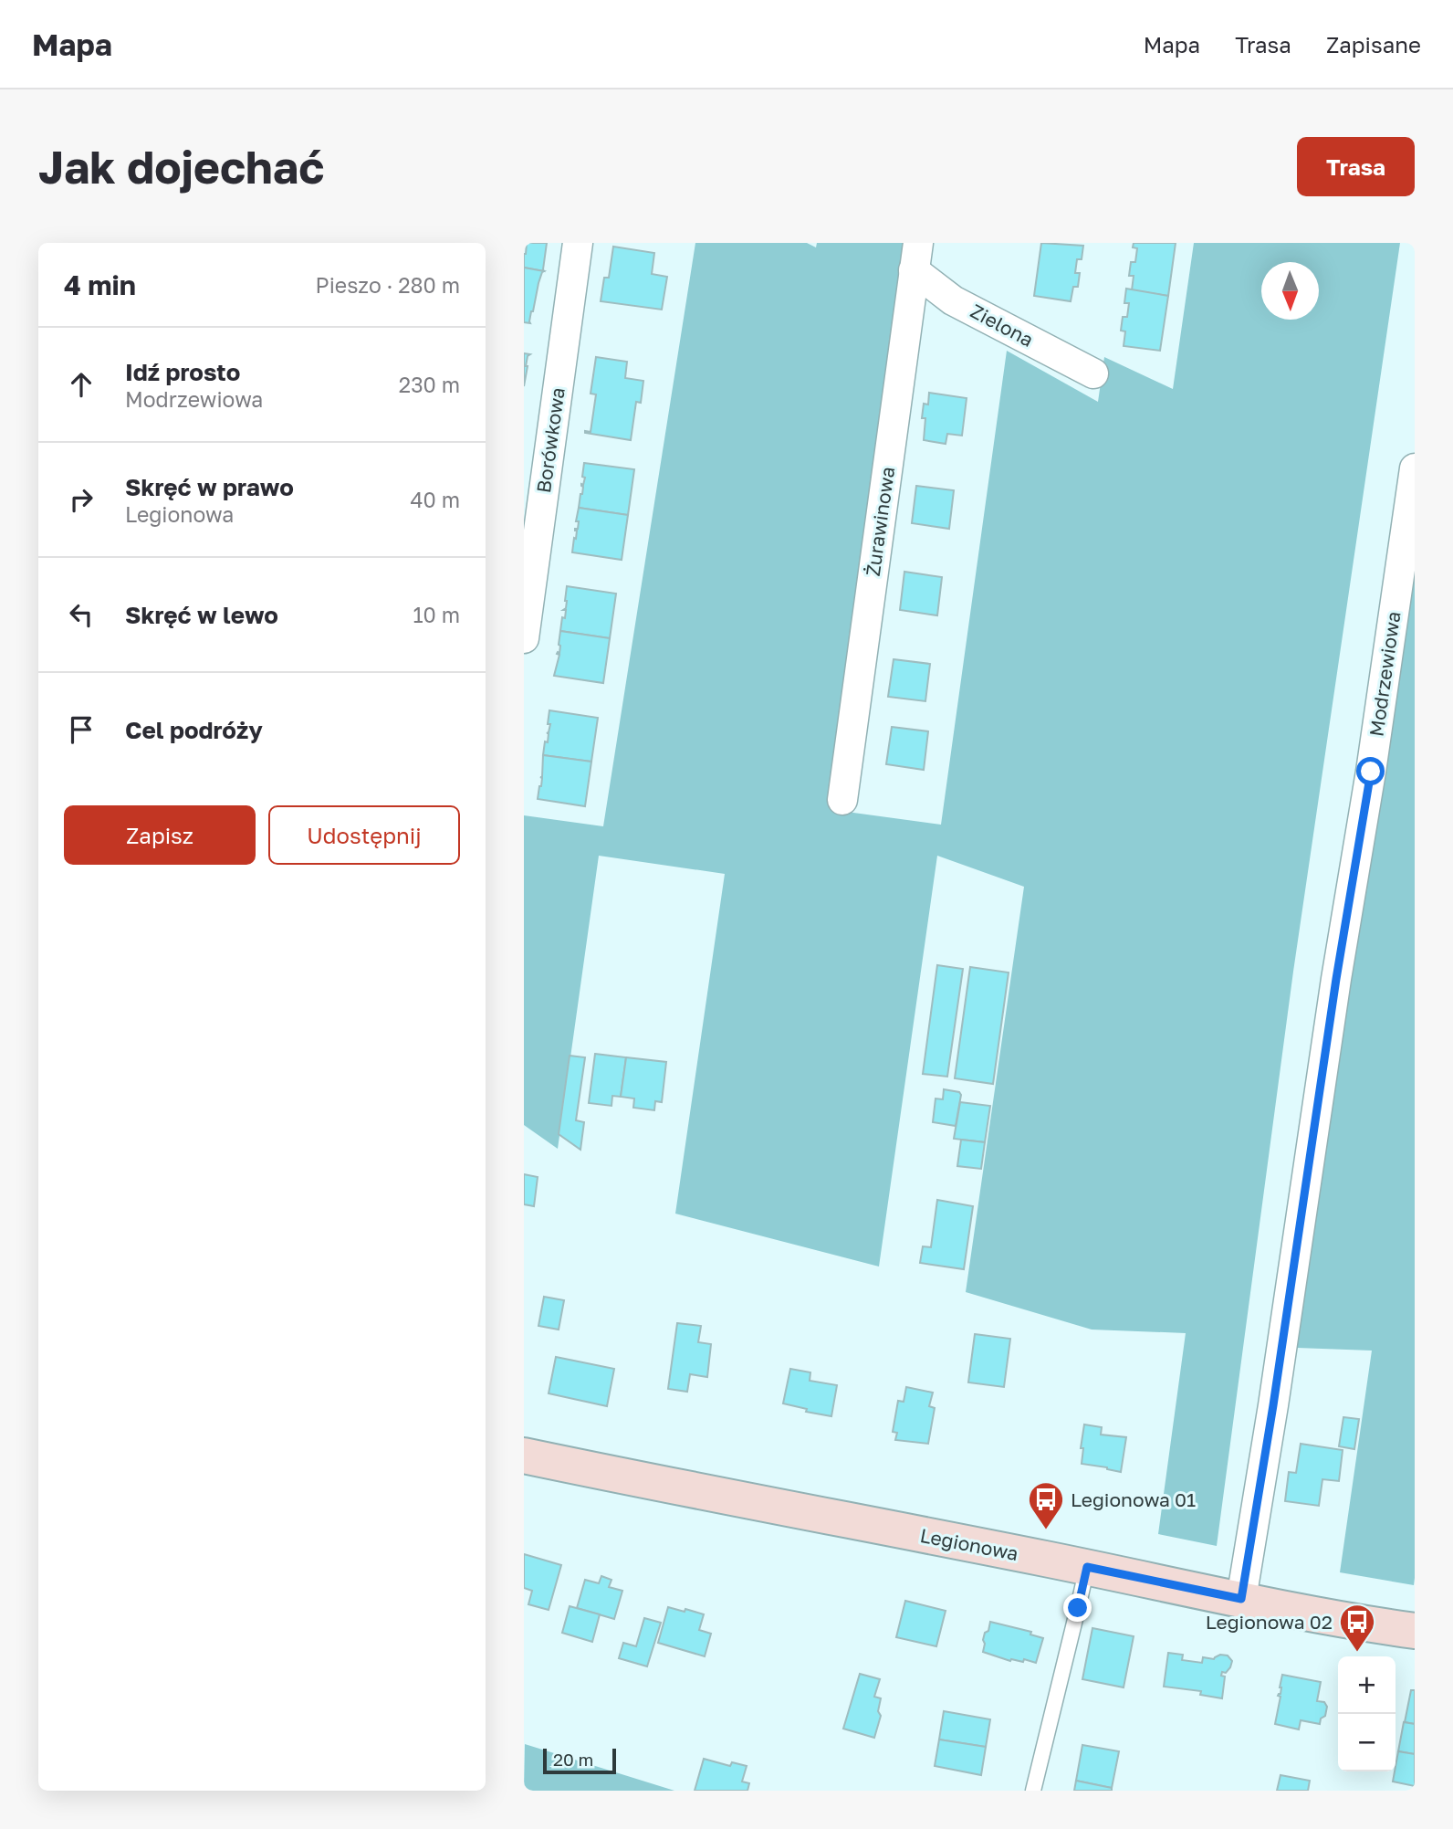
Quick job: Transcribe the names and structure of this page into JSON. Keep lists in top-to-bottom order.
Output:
{
  "streets": {
    "main road": ["Legionowa"],
    "street": [
      "Zielona",
      "Borówkowa",
      "Żurawinowa",
      "Modrzewiowa"
    ]
  },
  "crossings": [
    ["Zielona", "Żurawinowa"],
    ["Modrzewiowa", "Legionowa"]
  ],
  "places": {
    "bus stop": ["Legionowa 01", "Legionowa 02"]
  },
  "scale_bar": "20 m",
  "north": "bottom",
  "page": {
    "header": "Mapa",
    "nav": ["Mapa", "Trasa", "Zapisane"],
    "buttons": [
      "Trasa",
      ["Zapisz", "Udostępnij"]
    ],
    "title": "Jak dojechać",
    "heading": ["4 min", "Pieszo · 280 m"],
    "list": [
      ["Idź prosto", "Modrzewiowa", "230 m"],
      ["Skręć w prawo", "Legionowa", "40 m"],
      ["Skręć w lewo", "10 m"],
      "Cel podróży"
    ],
    "map_buttons": ["+", "−"],
    "scale": "20 m"
  }
}
